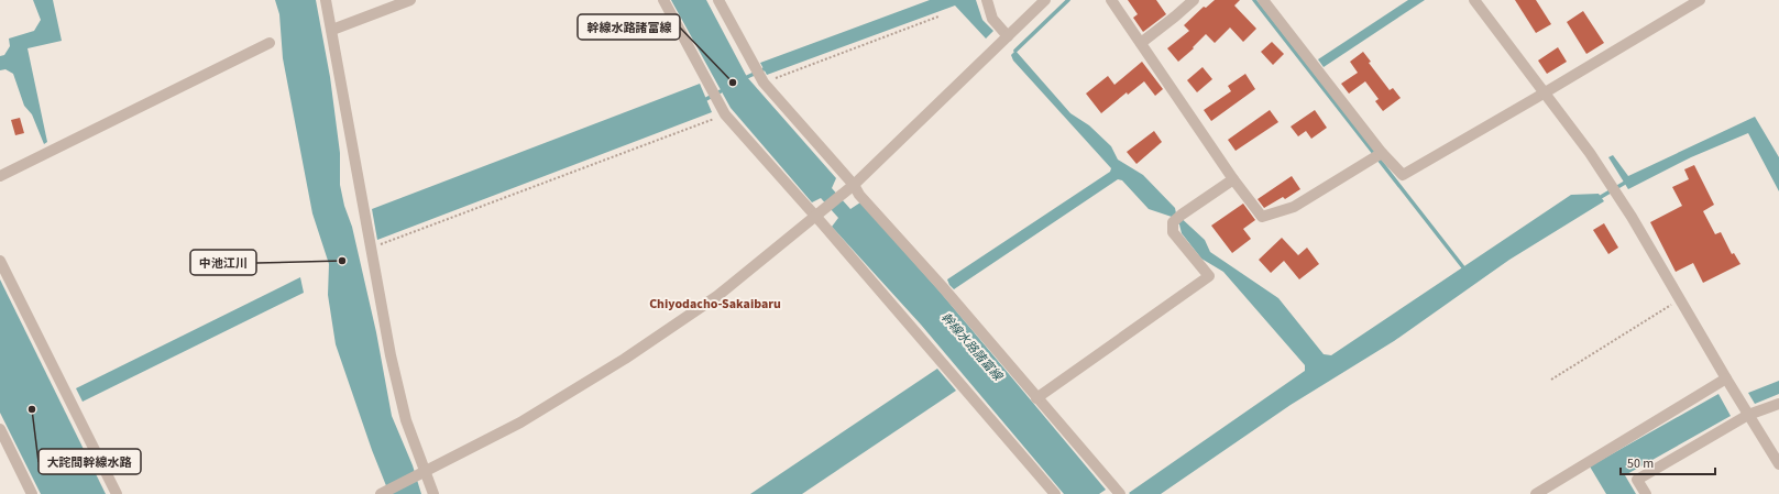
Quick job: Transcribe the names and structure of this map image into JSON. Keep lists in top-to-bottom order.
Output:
{
  "districts": ["Chiyodacho-Sakaibaru"],
  "water": ["幹線水路諸富線"],
  "places": ["幹線水路諸富線", "中池江川", "大詫間幹線水路"],
  "scale_bar": "50 m"
}
